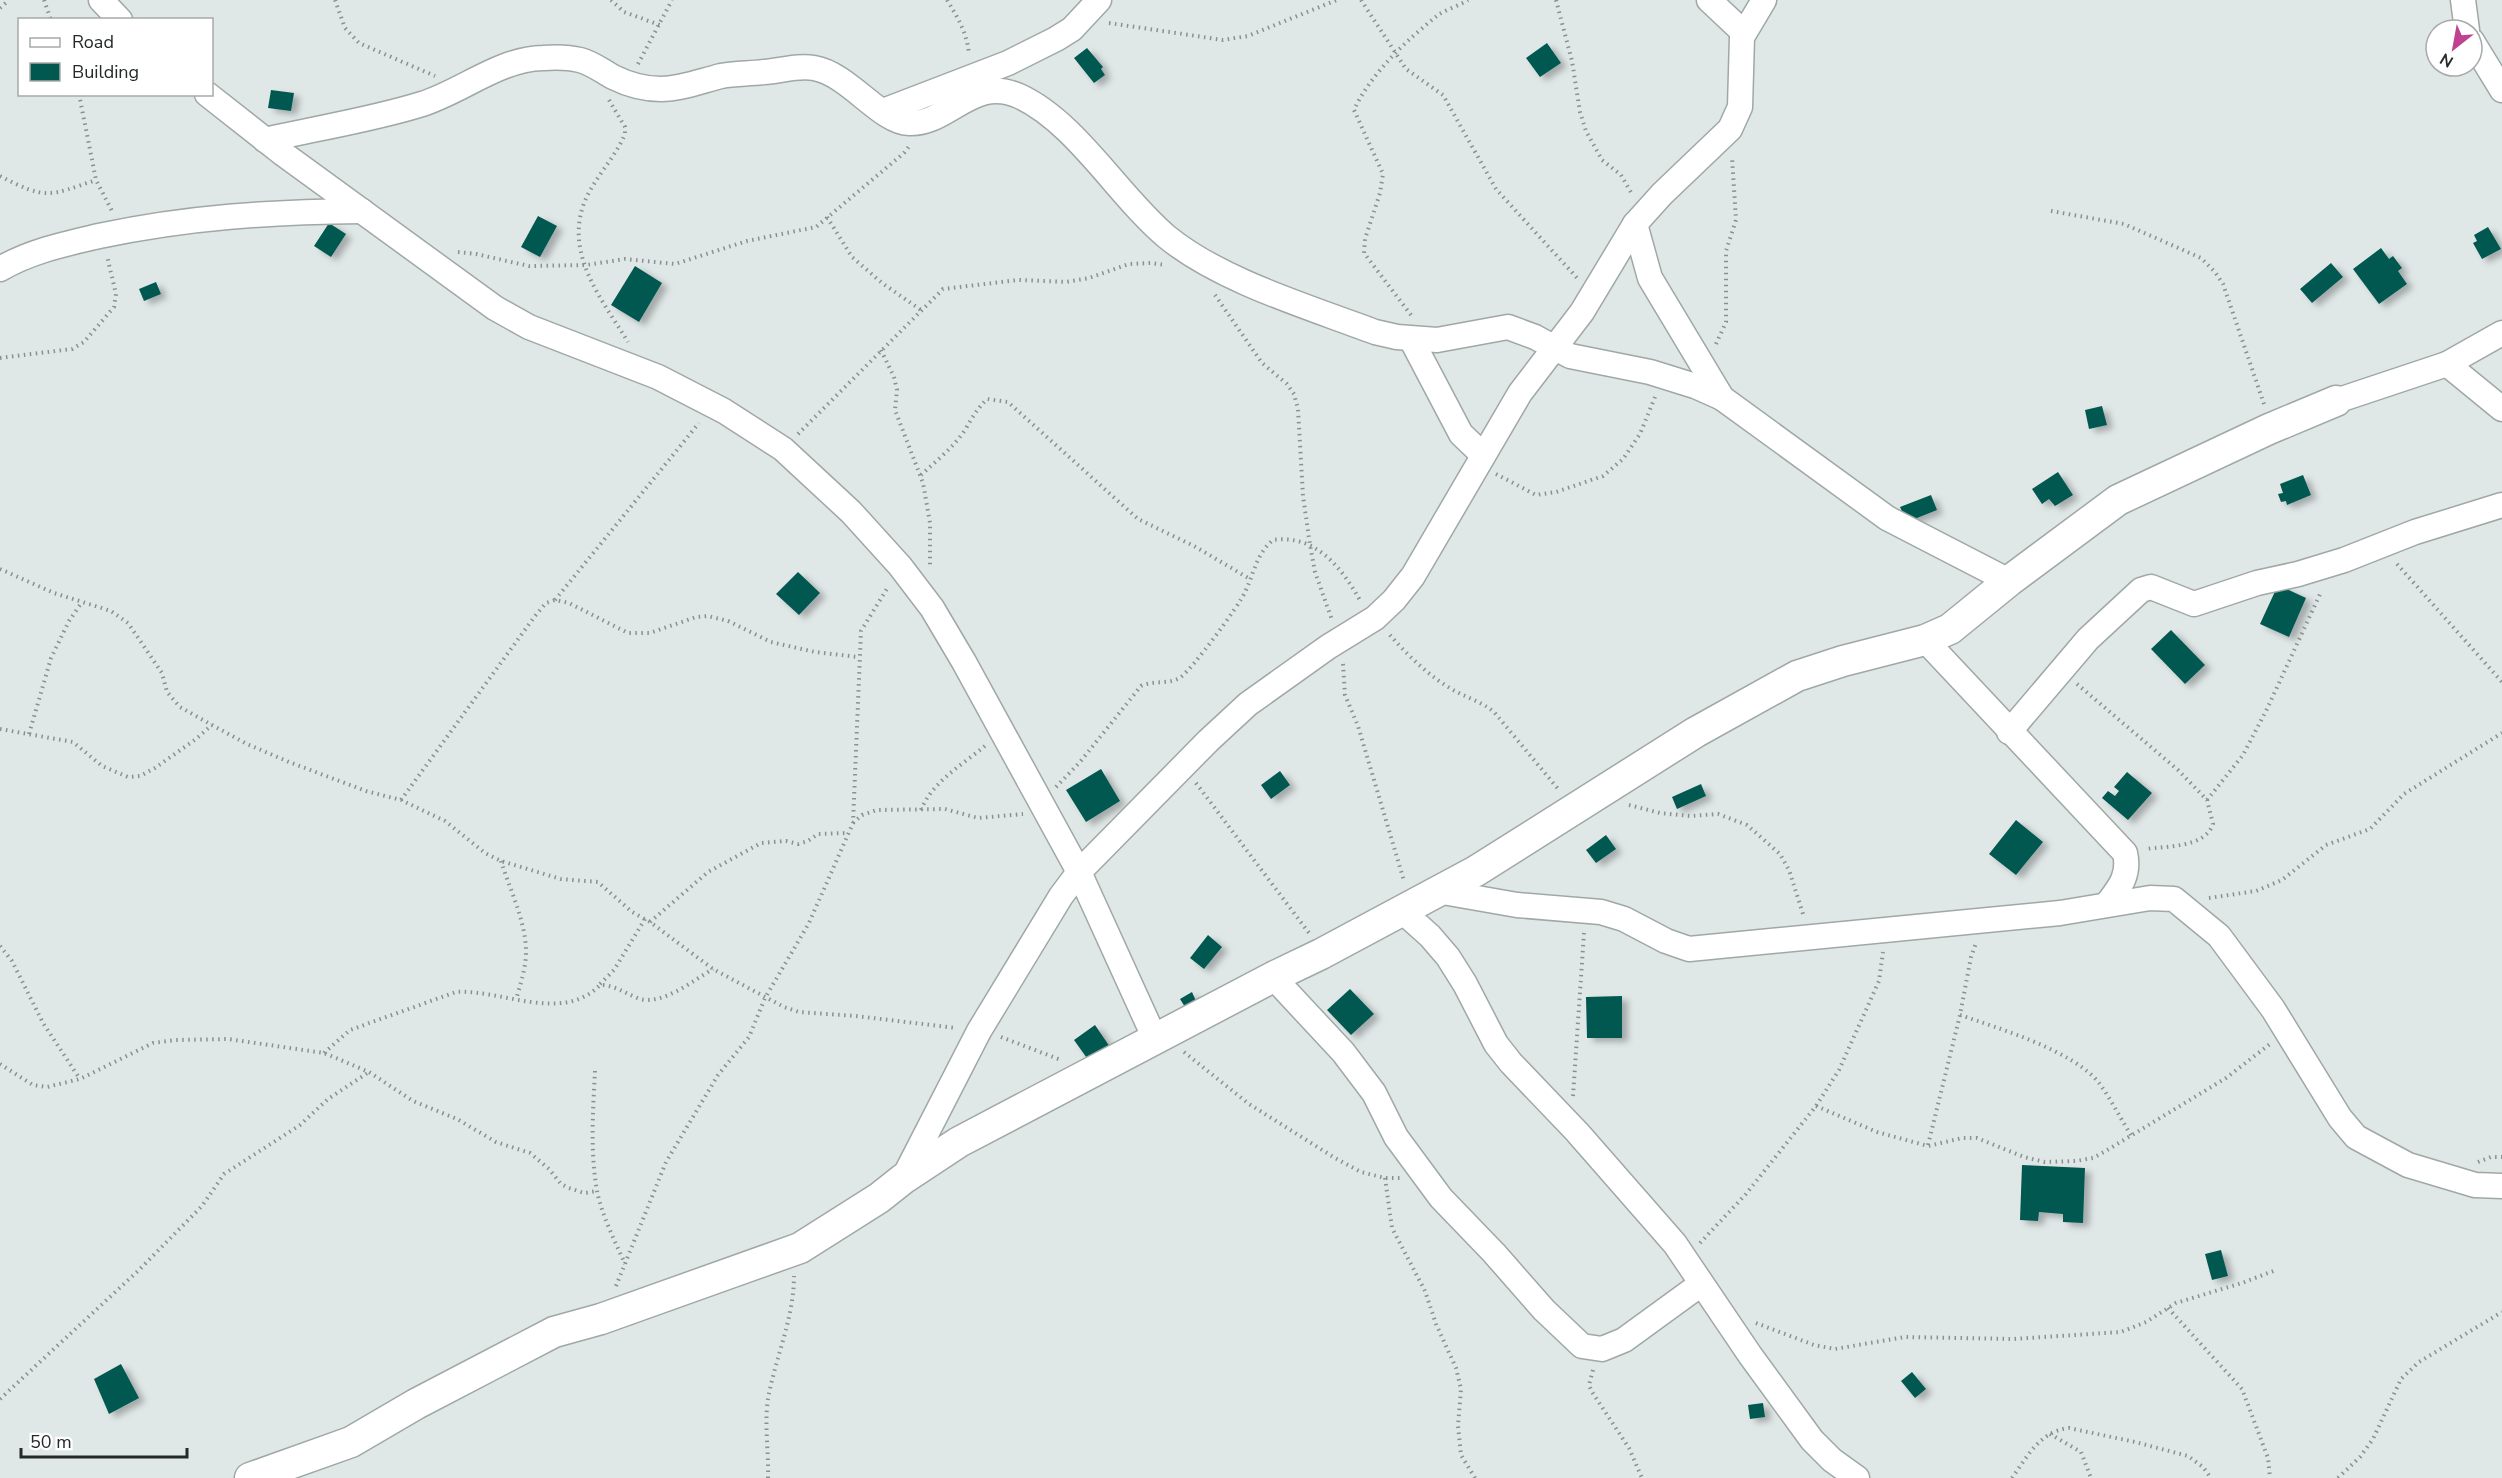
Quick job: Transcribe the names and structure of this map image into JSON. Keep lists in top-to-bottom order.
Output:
{
  "legend": ["Road", "Building"],
  "scale_bar": "50 m",
  "north": "bottom left"
}
